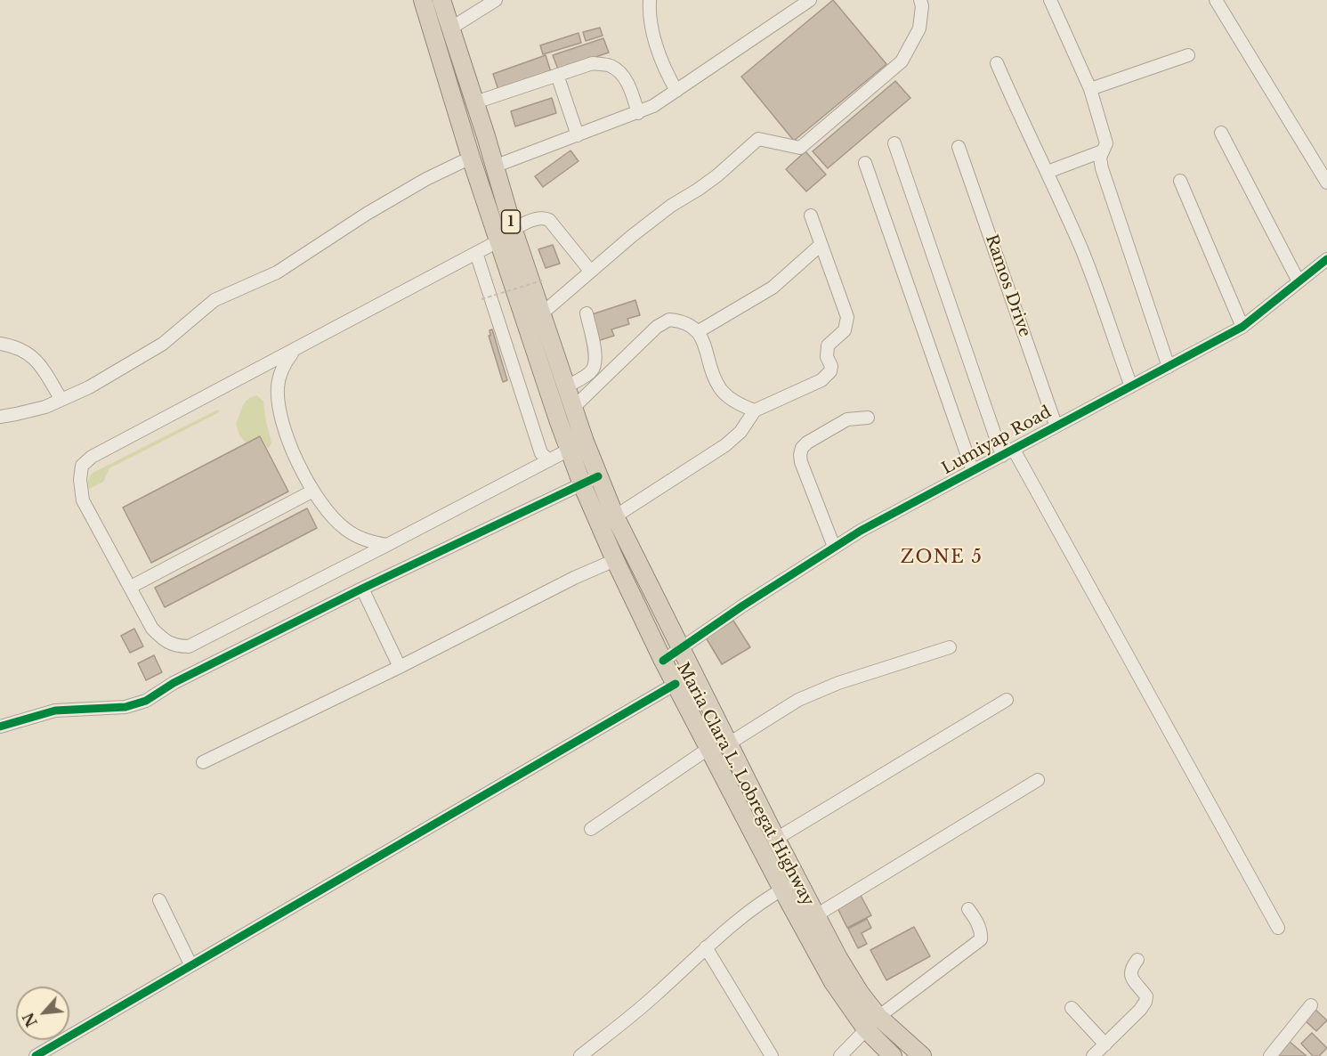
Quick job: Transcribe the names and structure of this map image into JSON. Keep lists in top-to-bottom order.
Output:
{
  "streets": {
    "highway": ["1", "Maria Clara L. Lobregat Highway"],
    "street": ["Ramos Drive", "Lumiyap Road"]
  },
  "crossings": [
    ["Ramos Drive", "Lumiyap Road"],
    ["Lumiyap Road", "Maria Clara L. Lobregat Highway"]
  ],
  "districts": ["ZONE 5"],
  "north": "bottom left"
}
